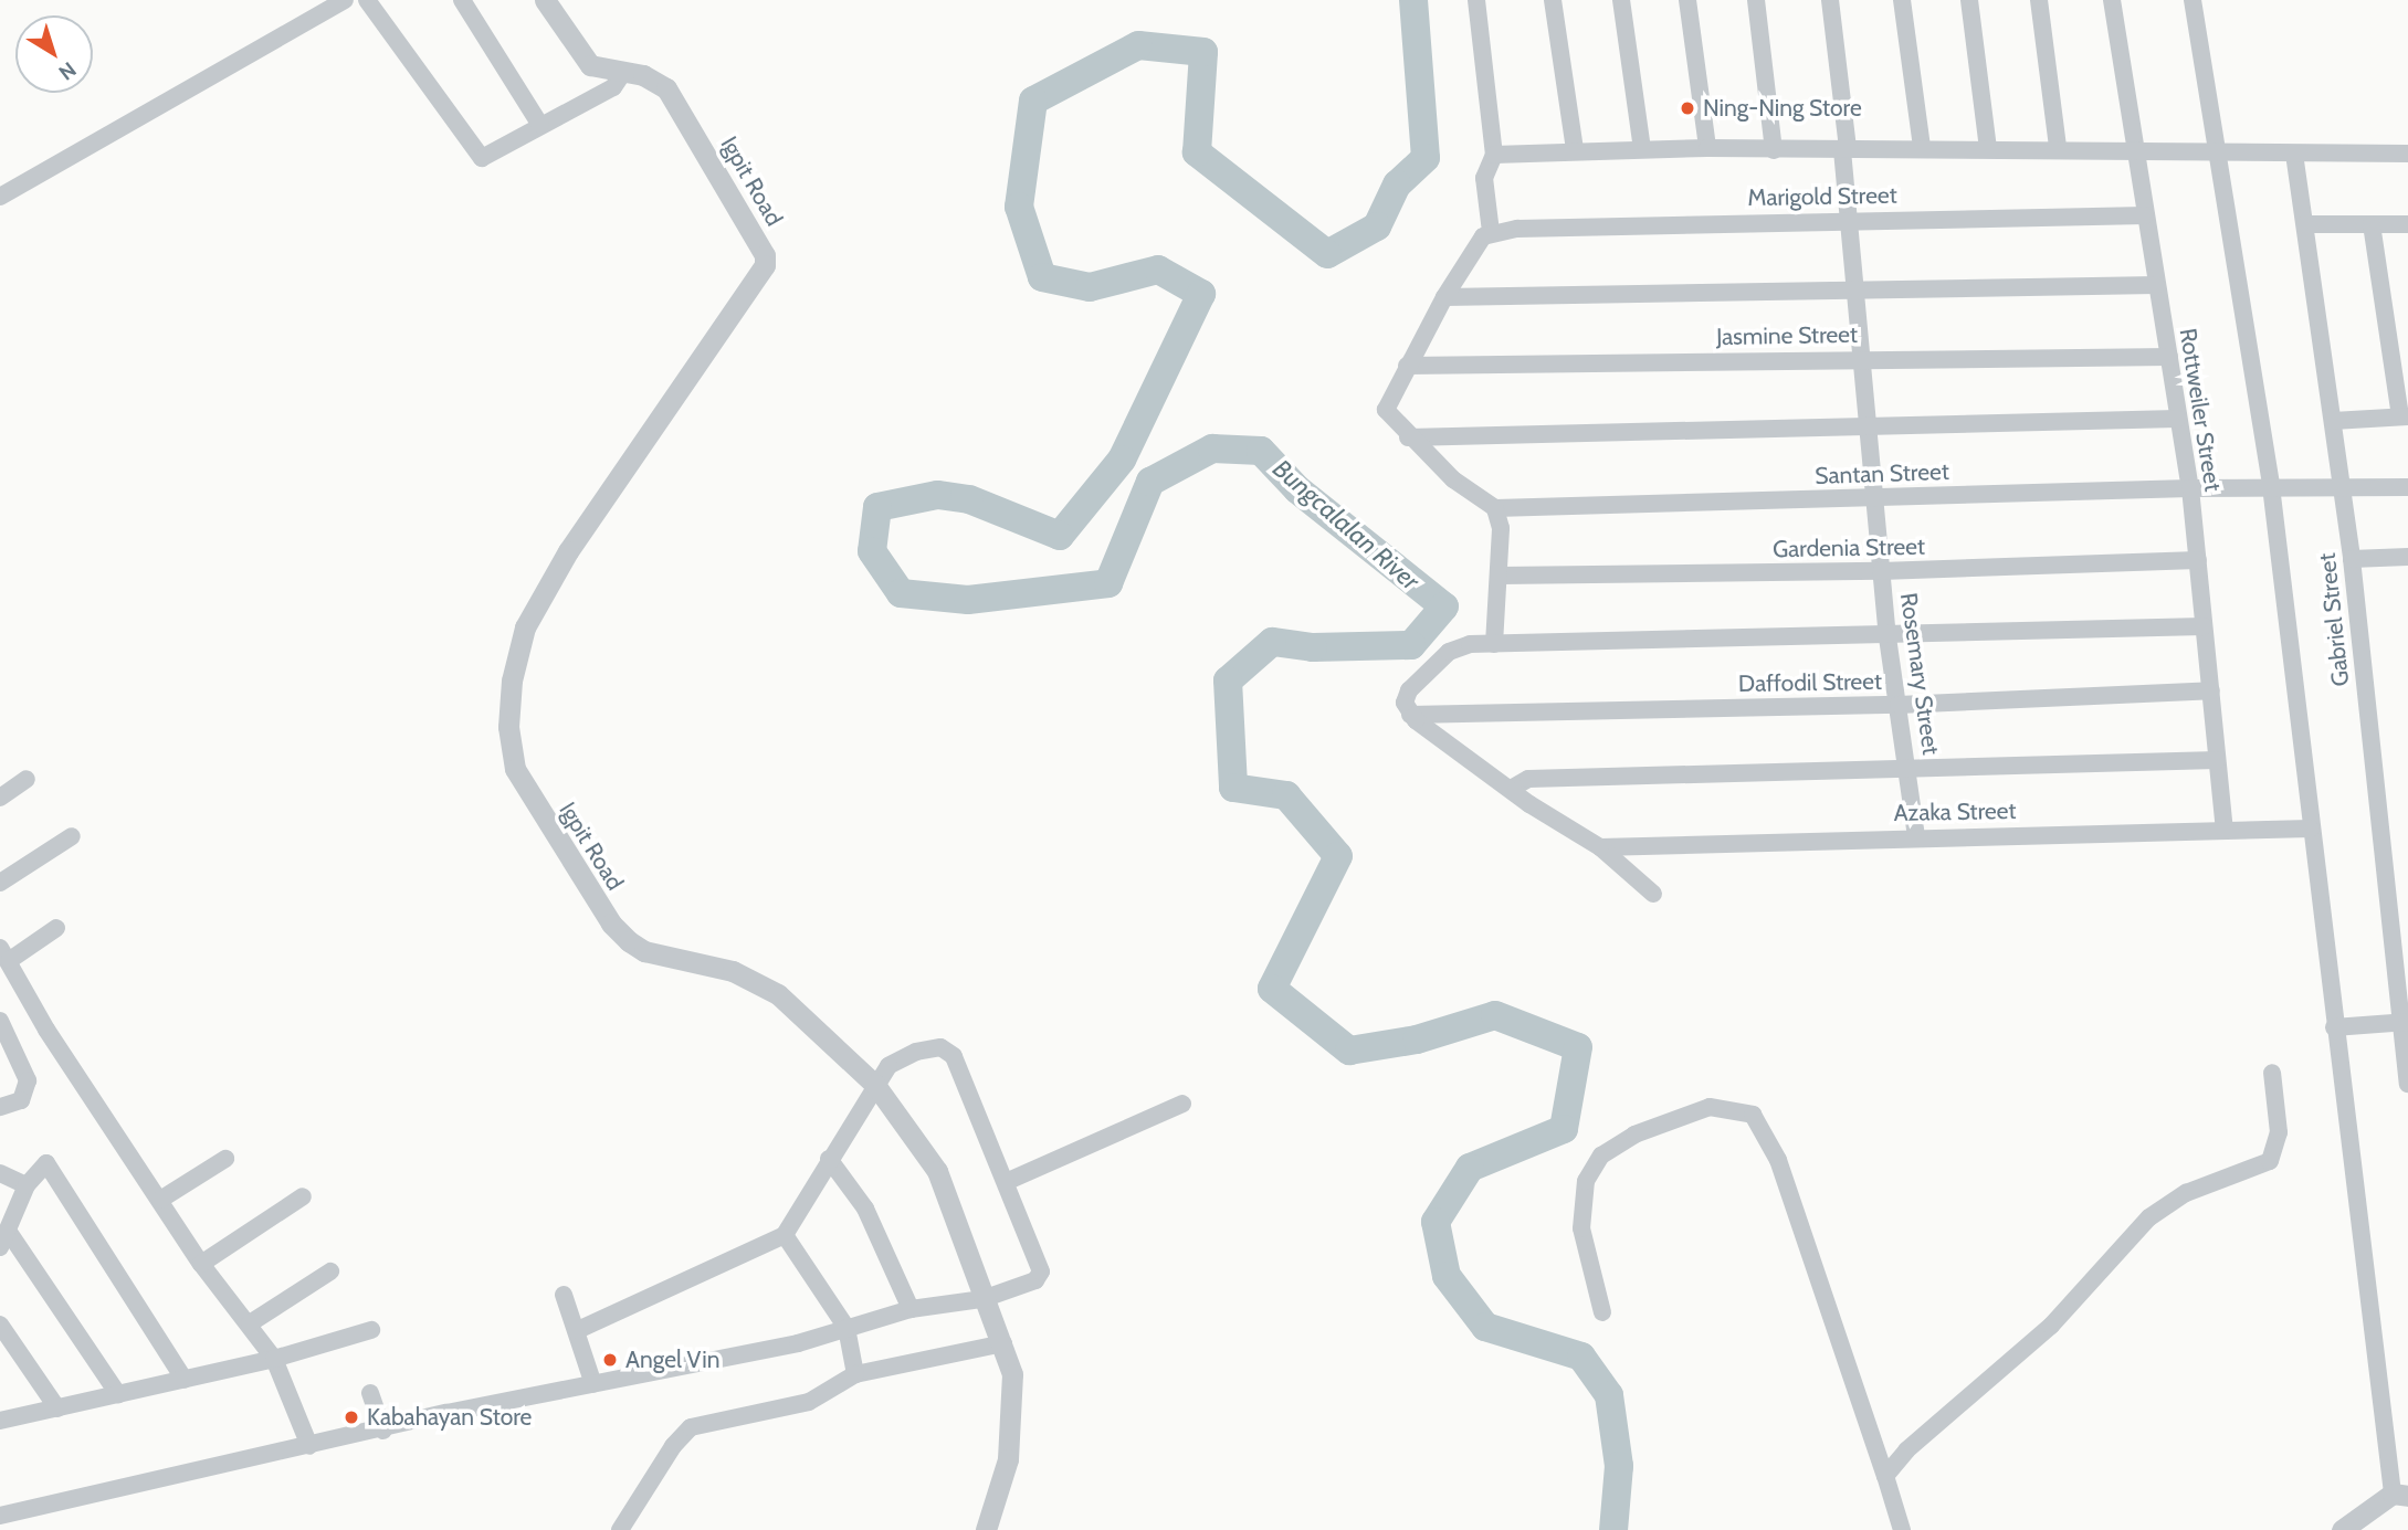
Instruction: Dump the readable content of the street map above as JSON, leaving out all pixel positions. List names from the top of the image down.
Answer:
{
  "streets": {
    "street": [
      "Igpit Road",
      "Marigold Street",
      "Jasmine Street",
      "Rottweiler Street",
      "Santan Street",
      "Gardenia Street",
      "Gabriel Street",
      "Rosemary Street",
      "Daffodil Street",
      "Azaka Street"
    ]
  },
  "crossings": [
    ["Marigold Street", "Rottweiler Street"],
    ["Marigold Street", "Rosemary Street"],
    ["Jasmine Street", "Rottweiler Street"],
    ["Jasmine Street", "Rosemary Street"],
    ["Rottweiler Street", "Santan Street"],
    ["Rottweiler Street", "Gardenia Street"],
    ["Rottweiler Street", "Daffodil Street"],
    ["Rottweiler Street", "Azaka Street"],
    ["Santan Street", "Gabriel Street"],
    ["Santan Street", "Rosemary Street"],
    ["Gardenia Street", "Rosemary Street"],
    ["Rosemary Street", "Daffodil Street"],
    ["Rosemary Street", "Azaka Street"]
  ],
  "water": ["Bungcalalan River"],
  "places": ["Ning-Ning Store", "Angel Vin", "Kabahayan Store"],
  "north": "bottom right"
}
